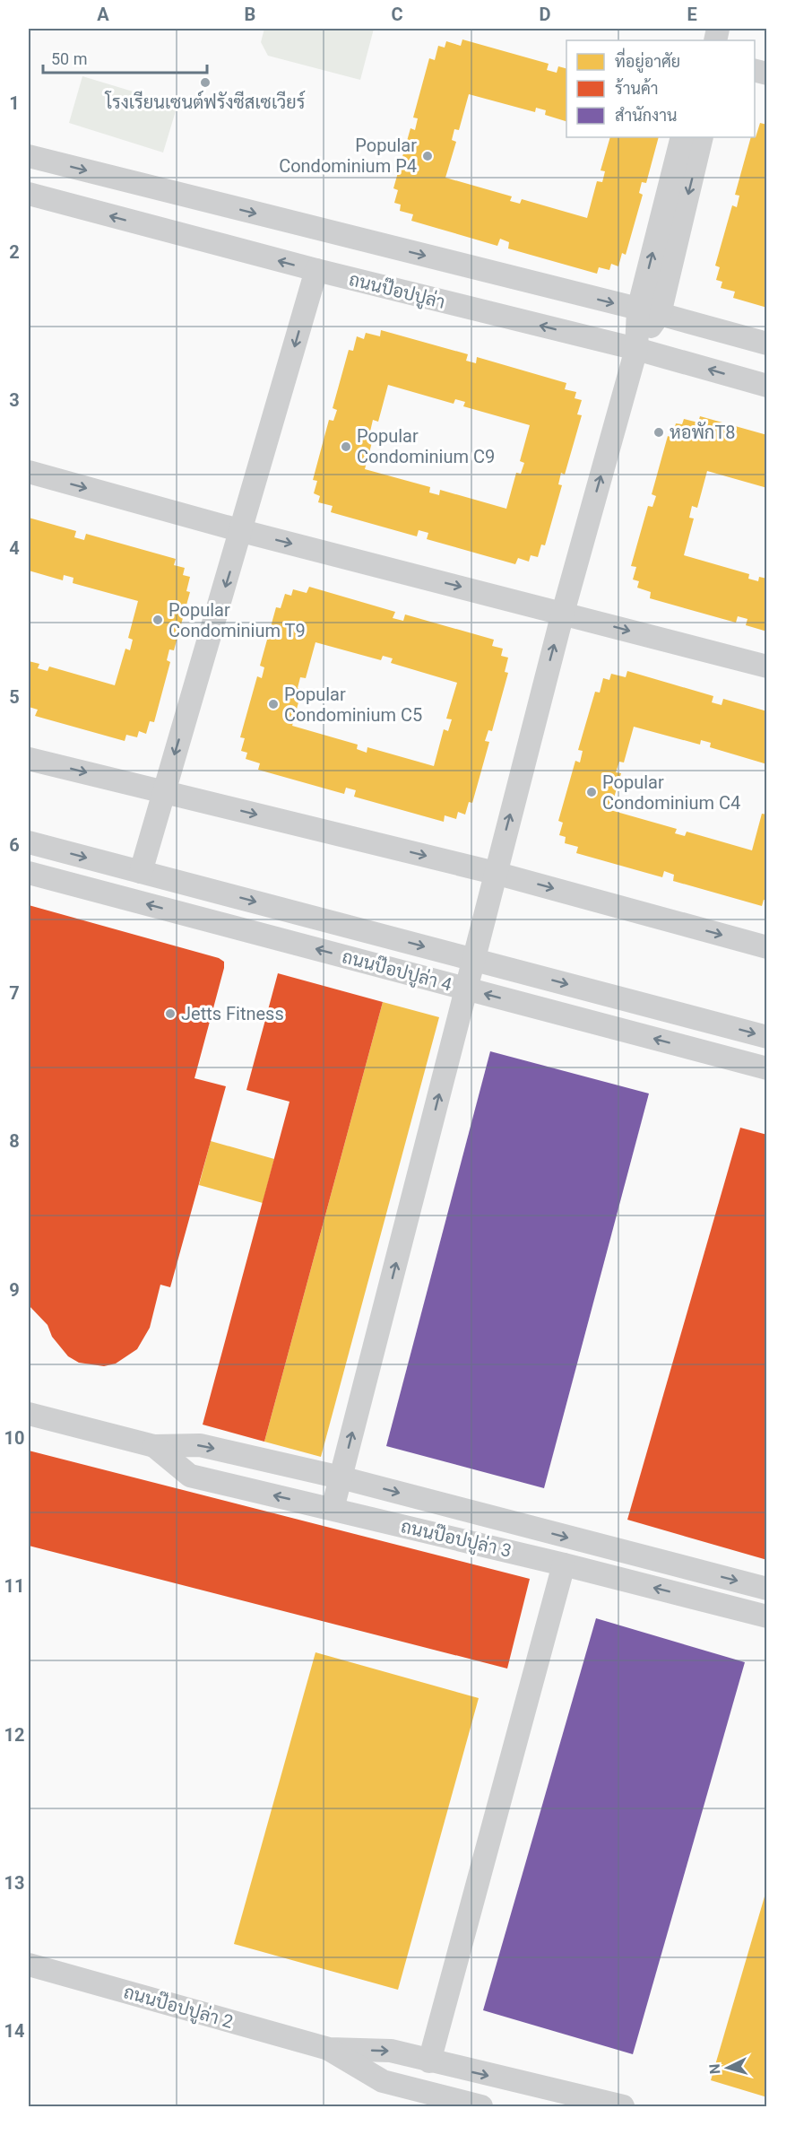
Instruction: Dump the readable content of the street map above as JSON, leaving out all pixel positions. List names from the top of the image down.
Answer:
{
  "streets": {
    "street": [
      "ถนนป๊อปปูล่า",
      "ถนนป๊อปปูล่า 4",
      "ถนนป๊อปปูล่า 3",
      "ถนนป๊อปปูล่า 2"
    ]
  },
  "places": [
    "โรงเรียนเซนต์ฟรังซีสเซเวียร์",
    "Popular Condominium P4",
    "หอพักT8",
    "Popular Condominium C9",
    "Popular Condominium T9",
    "Popular Condominium C5",
    "Popular Condominium C4",
    "Jetts Fitness"
  ],
  "legend": ["ที่อยู่อาศัย", "ร้านค้า", "สำนักงาน"],
  "scale_bar": "50 m",
  "north": "left",
  "grid": {
    "columns": [
      "A",
      "B",
      "C",
      "D",
      "E"
    ],
    "rows": [
      "1",
      "2",
      "3",
      "4",
      "5",
      "6",
      "7",
      "8",
      "9",
      "10",
      "11",
      "12",
      "13",
      "14"
    ]
  }
}
